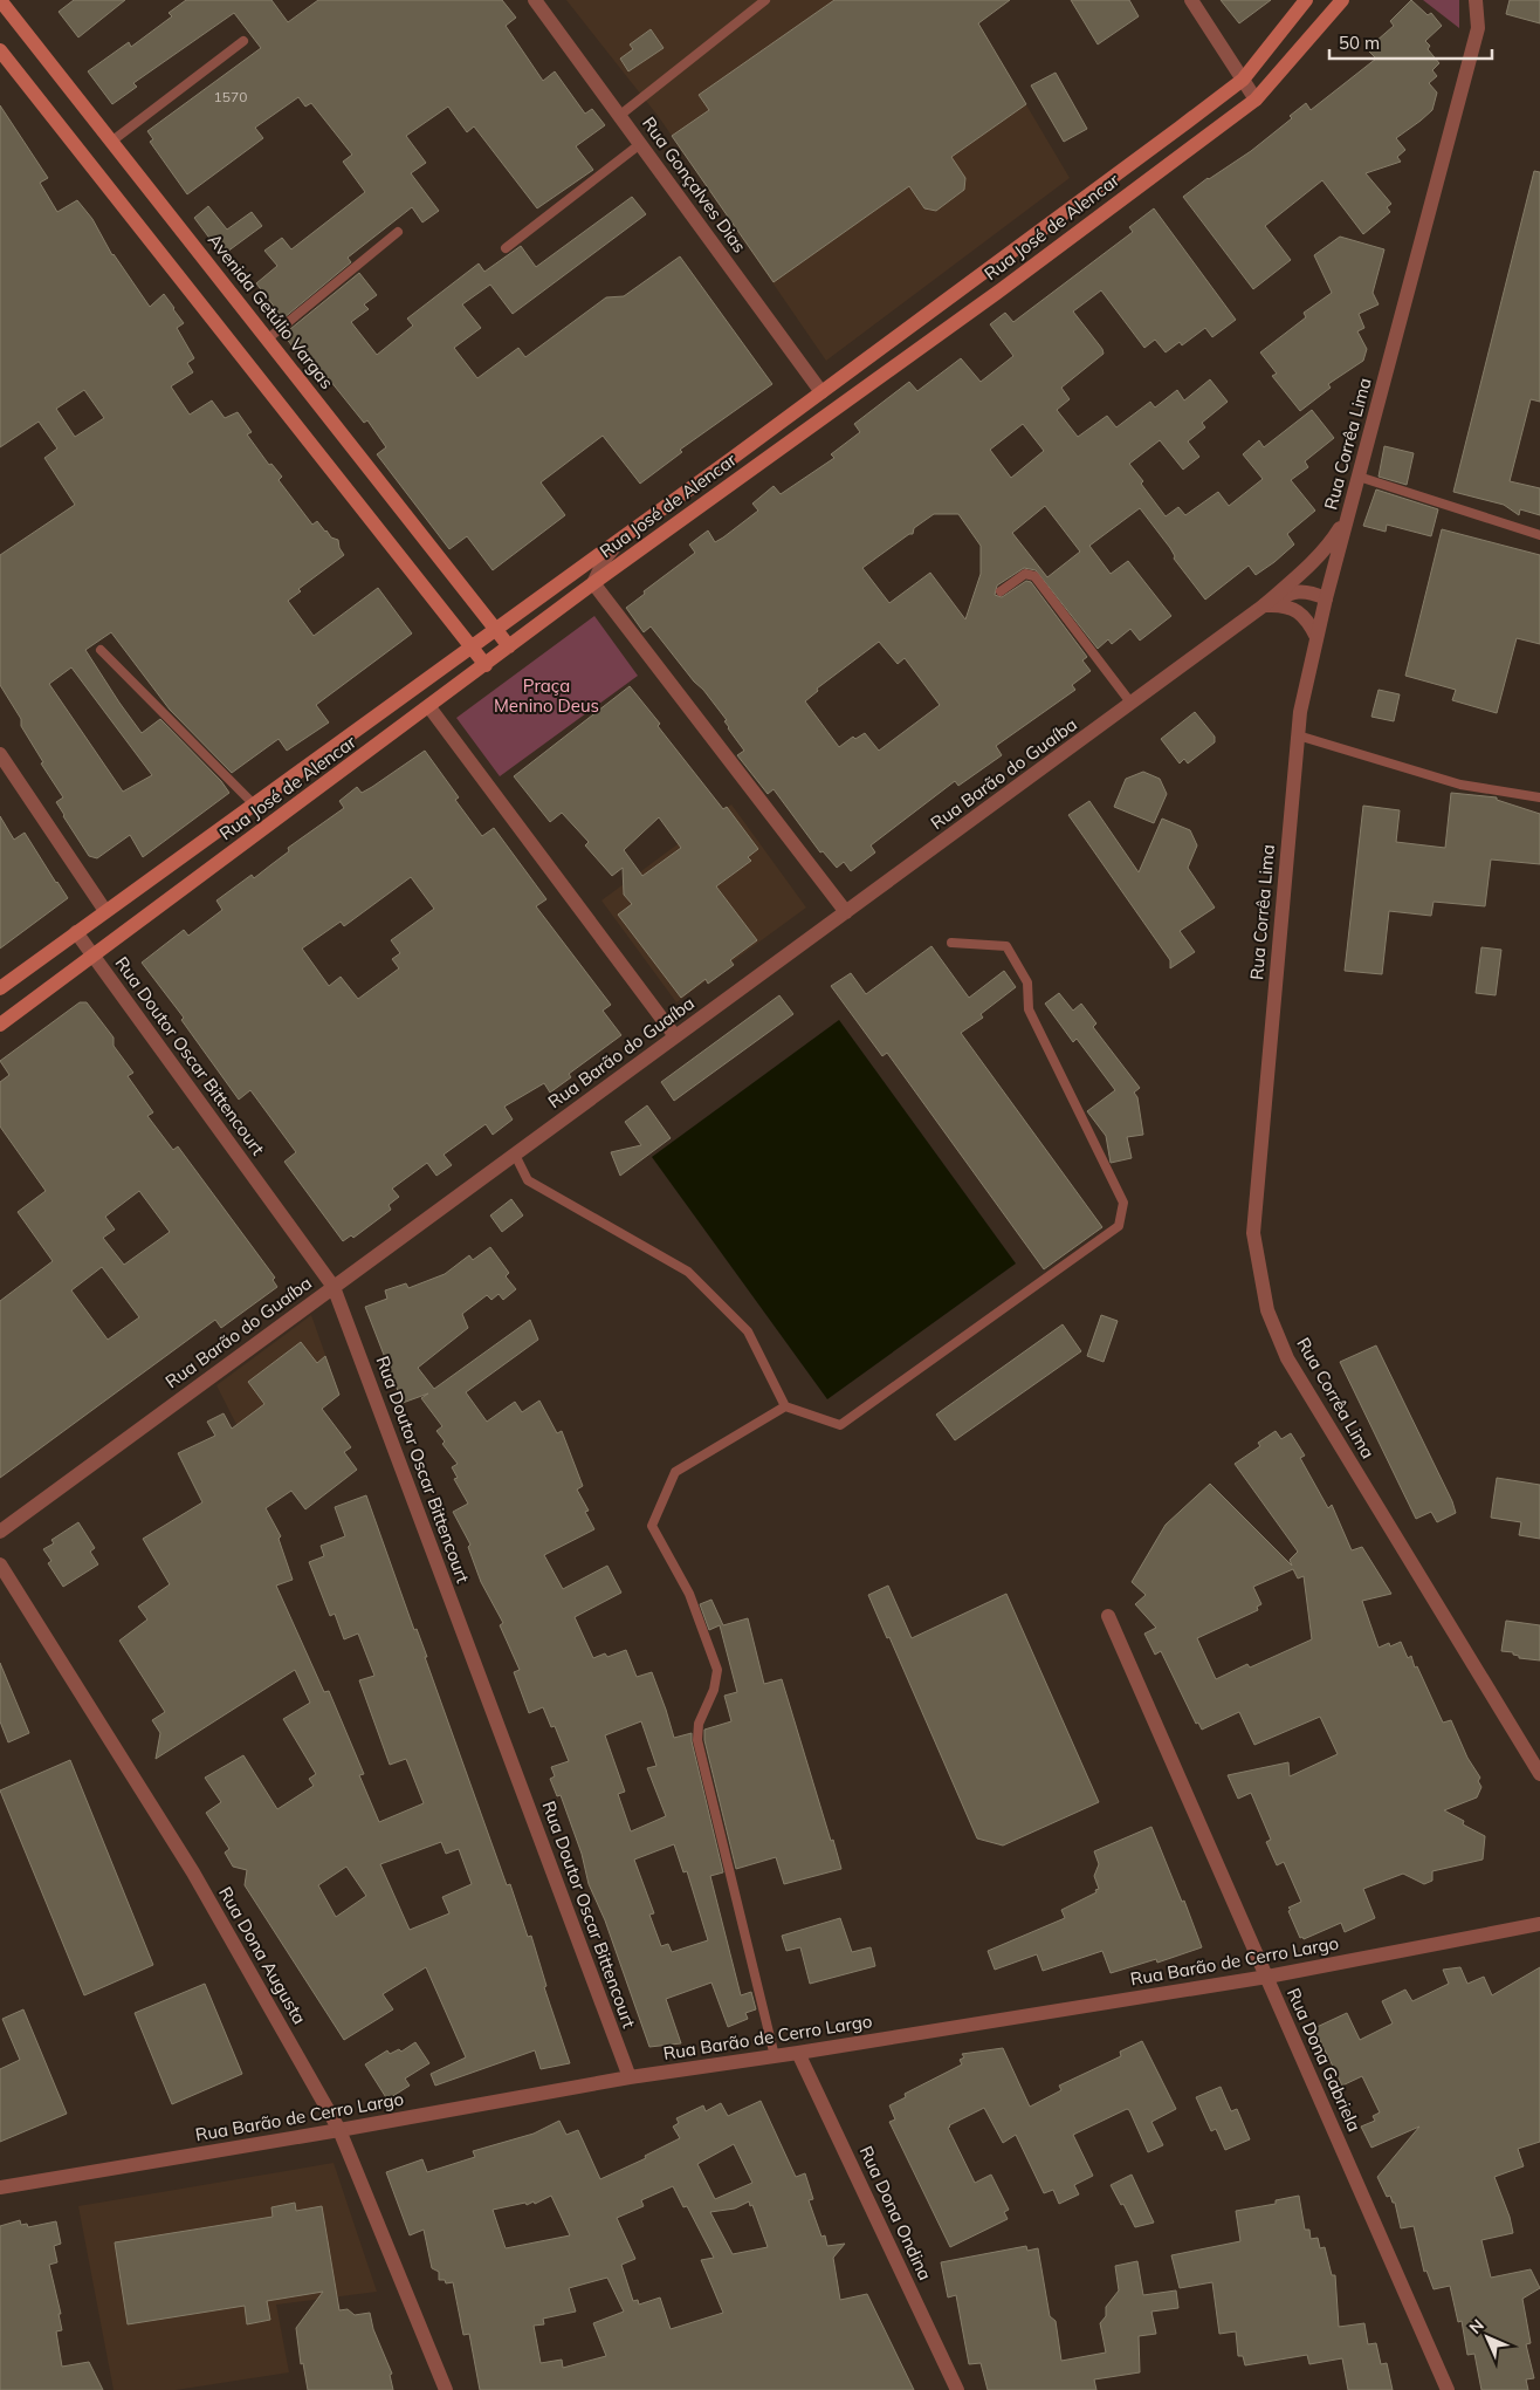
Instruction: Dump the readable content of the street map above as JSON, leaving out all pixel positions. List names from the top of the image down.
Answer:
{
  "streets": {
    "main road": ["Rua José de Alencar", "Avenida Getúlio Vargas"],
    "street": [
      "Rua Gonçalves Dias",
      "Rua Corrêa Lima",
      "Rua Barão do Guaíba",
      "Rua Doutor Oscar Bittencourt",
      "Rua Dona Augusta",
      "Rua Barão de Cerro Largo",
      "Rua Dona Gabriela",
      "Rua Dona Ondina"
    ]
  },
  "crossings": [
    ["Rua Gonçalves Dias", "Rua José de Alencar"],
    ["Rua José de Alencar", "Avenida Getúlio Vargas"],
    ["Rua José de Alencar", "Rua Doutor Oscar Bittencourt"],
    ["Rua Corrêa Lima", "Rua Barão do Guaíba"],
    ["Rua Barão do Guaíba", "Rua Doutor Oscar Bittencourt"],
    ["Rua Doutor Oscar Bittencourt", "Rua Barão de Cerro Largo"],
    ["Rua Dona Augusta", "Rua Barão de Cerro Largo"],
    ["Rua Barão de Cerro Largo", "Rua Dona Gabriela"],
    ["Rua Barão de Cerro Largo", "Rua Dona Ondina"]
  ],
  "parks": ["Praça Menino Deus"],
  "house_numbers": ["1570"],
  "scale_bar": "50 m",
  "north": "top left"
}
